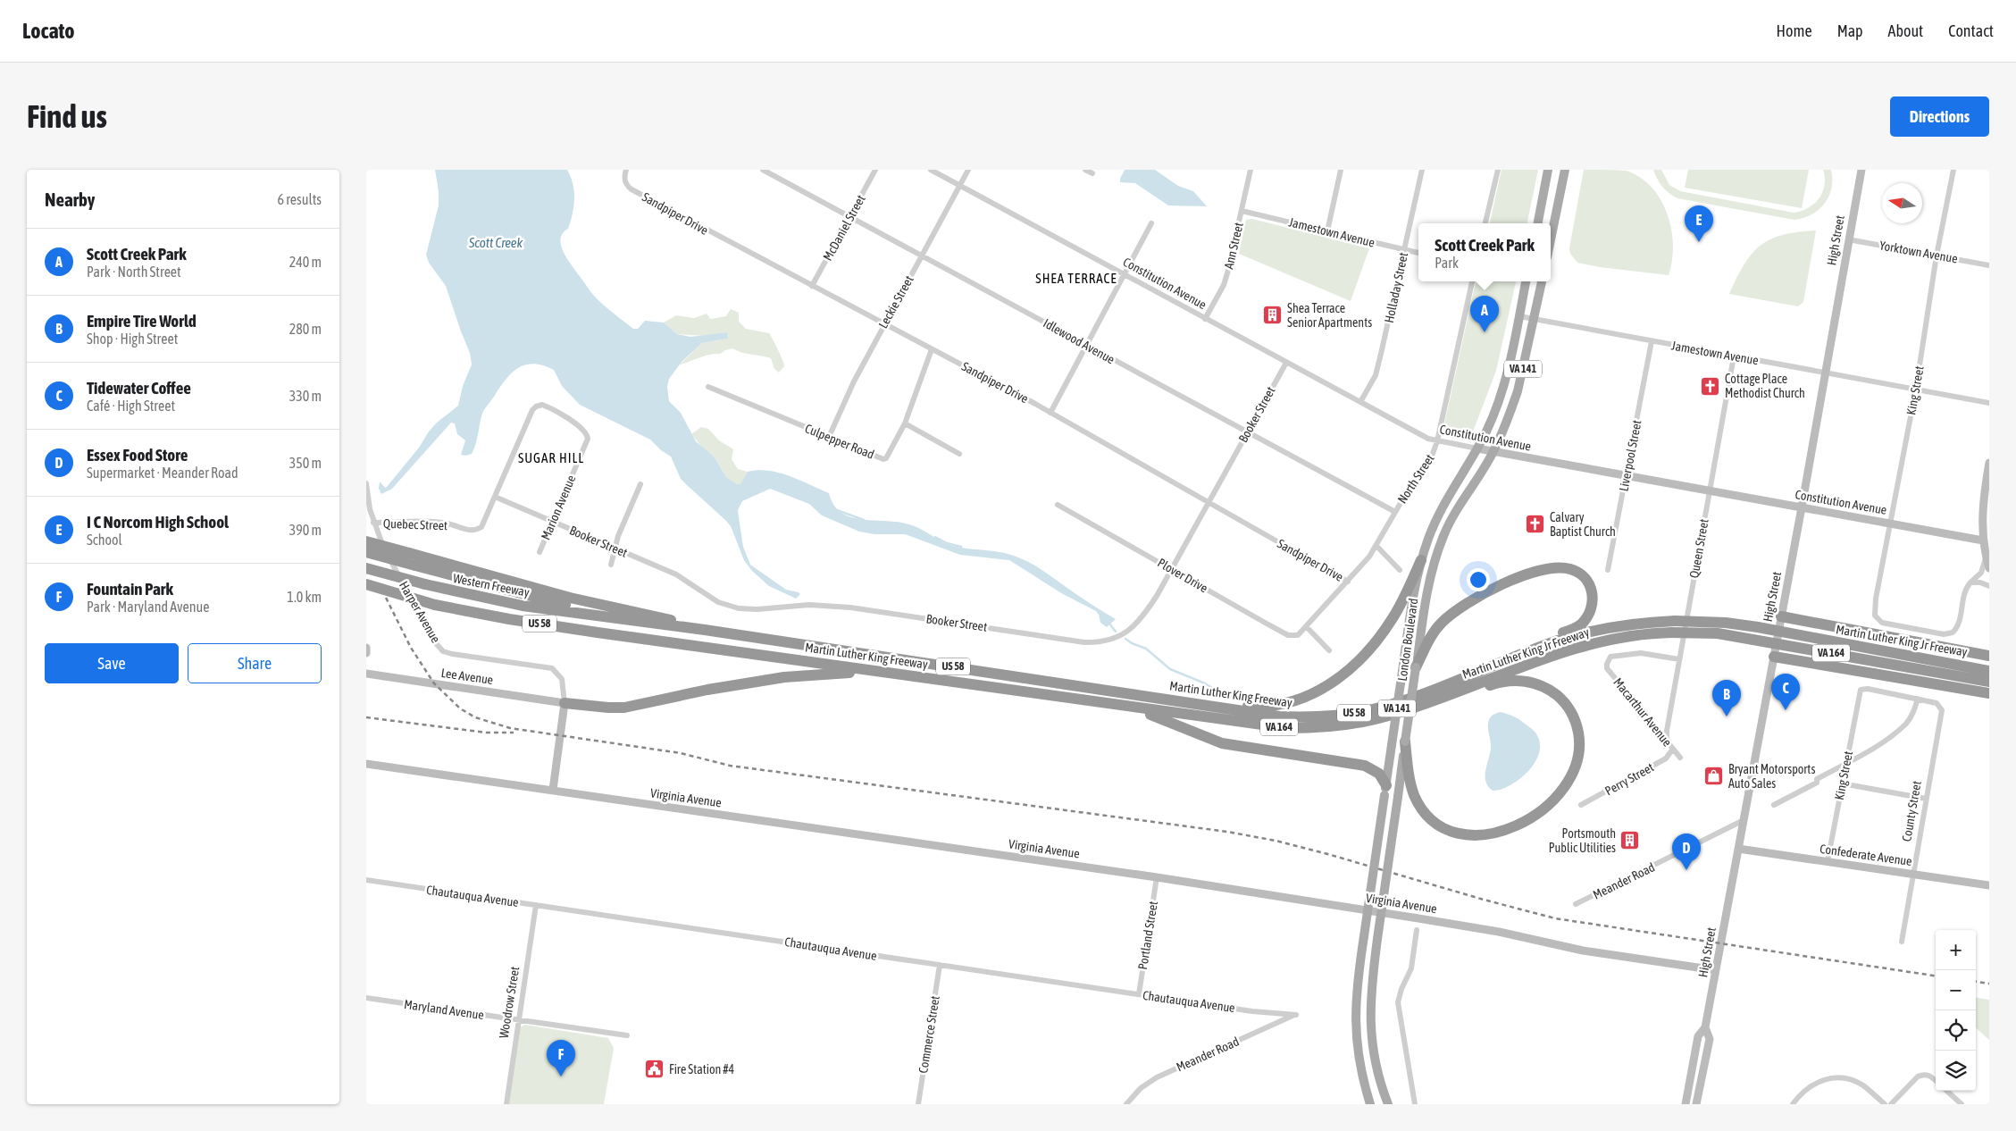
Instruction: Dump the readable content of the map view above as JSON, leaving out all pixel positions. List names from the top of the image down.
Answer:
{
  "streets": {
    "highway": [
      "Western Freeway",
      "US 58",
      "Martin Luther King Jr Freeway",
      "VA 164",
      "Martin Luther King Freeway"
    ],
    "main road": ["VA 141", "London Boulevard"],
    "street": [
      "Sandpiper Drive",
      "McDaniel Street",
      "Jamestown Avenue",
      "High Street",
      "Ann Street",
      "Yorktown Avenue",
      "Constitution Avenue",
      "Holladay Street",
      "Leckie Street",
      "Idlewood Avenue",
      "King Street",
      "Booker Street",
      "Culpepper Road",
      "Liverpool Street",
      "North Street",
      "Marion Avenue",
      "Quebec Street",
      "Queen Street",
      "Plover Drive",
      "Harper Avenue",
      "Lee Avenue",
      "Macarthur Avenue",
      "Perry Street",
      "Virginia Avenue",
      "County Street",
      "Confederate Avenue",
      "Meander Road",
      "Chautauqua Avenue",
      "Portland Street",
      "Woodrow Street",
      "Maryland Avenue",
      "Commerce Street"
    ]
  },
  "crossings": [
    ["Sandpiper Drive", "McDaniel Street"],
    ["Sandpiper Drive", "Leckie Street"],
    ["Sandpiper Drive", "Booker Street"],
    ["Sandpiper Drive", "Culpepper Road"],
    ["Sandpiper Drive", "North Street"],
    ["McDaniel Street", "Idlewood Avenue"],
    ["Jamestown Avenue", "High Street"],
    ["Jamestown Avenue", "Ann Street"],
    ["Jamestown Avenue", "Holladay Street"],
    ["Jamestown Avenue", "King Street"],
    ["Jamestown Avenue", "Liverpool Street"],
    ["Jamestown Avenue", "Queen Street"],
    ["Jamestown Avenue", "London Boulevard"],
    ["High Street", "Yorktown Avenue"],
    ["High Street", "Constitution Avenue"],
    ["High Street", "Virginia Avenue"],
    ["High Street", "Confederate Avenue"],
    ["High Street", "Meander Road"],
    ["Ann Street", "Constitution Avenue"],
    ["Yorktown Avenue", "King Street"],
    ["Constitution Avenue", "Holladay Street"],
    ["Constitution Avenue", "Leckie Street"],
    ["Constitution Avenue", "King Street"],
    ["Constitution Avenue", "Booker Street"],
    ["Constitution Avenue", "Liverpool Street"],
    ["Constitution Avenue", "North Street"],
    ["Constitution Avenue", "Queen Street"],
    ["Constitution Avenue", "London Boulevard"],
    ["Leckie Street", "Idlewood Avenue"],
    ["Leckie Street", "Culpepper Road"],
    ["Idlewood Avenue", "Booker Street"],
    ["Idlewood Avenue", "North Street"],
    ["King Street", "County Street"],
    ["King Street", "Confederate Avenue"],
    ["Booker Street", "Marion Avenue"],
    ["Booker Street", "Quebec Street"],
    ["Booker Street", "Plover Drive"],
    ["North Street", "Plover Drive"],
    ["Marion Avenue", "Quebec Street"],
    ["Quebec Street", "Harper Avenue"],
    ["Queen Street", "Macarthur Avenue"],
    ["Western Freeway", "US 58"],
    ["Western Freeway", "Martin Luther King Freeway"],
    ["Harper Avenue", "Lee Avenue"],
    ["US 58", "London Boulevard"],
    ["US 58", "Martin Luther King Jr Freeway"],
    ["US 58", "Martin Luther King Freeway"],
    ["Martin Luther King Jr Freeway", "Martin Luther King Freeway"],
    ["Macarthur Avenue", "Perry Street"],
    ["Virginia Avenue", "Portland Street"],
    ["County Street", "Confederate Avenue"],
    ["Meander Road", "Chautauqua Avenue"],
    ["Chautauqua Avenue", "Portland Street"],
    ["Chautauqua Avenue", "Woodrow Street"],
    ["Chautauqua Avenue", "Commerce Street"],
    ["Woodrow Street", "Maryland Avenue"]
  ],
  "districts": ["SHEA TERRACE", "SUGAR HILL"],
  "water": ["Scott Creek"],
  "places": {
    "building": ["Shea Terrace Senior Apartments", "Portsmouth Public Utilities"],
    "church": ["Cottage Place Methodist Church", "Calvary Baptist Church"],
    "shop": ["Bryant Motorsports Auto Sales"],
    "public building": ["Fire Station #4"]
  },
  "north": "left",
  "page": {
    "header": "Locato",
    "nav": [
      "Home",
      "Map",
      "About",
      "Contact"
    ],
    "buttons": [
      "Directions",
      ["Save", "Share"]
    ],
    "title": "Find us",
    "heading": ["Nearby", "6 results"],
    "pins": [
      "E",
      "A",
      "C",
      "B",
      "D",
      "F"
    ],
    "popup": ["Scott Creek Park", "Park"],
    "list": [
      {
        "mark": "A",
        "name": "Scott Creek Park",
        "note": "Park · North Street",
        "value": "240 m"
      },
      {
        "mark": "B",
        "name": "Empire Tire World",
        "note": "Shop · High Street",
        "value": "280 m"
      },
      {
        "mark": "C",
        "name": "Tidewater Coffee",
        "note": "Café · High Street",
        "value": "330 m"
      },
      {
        "mark": "D",
        "name": "Essex Food Store",
        "note": "Supermarket · Meander Road",
        "value": "350 m"
      },
      {
        "mark": "E",
        "name": "I C Norcom High School",
        "note": "School",
        "value": "390 m"
      },
      {
        "mark": "F",
        "name": "Fountain Park",
        "note": "Park · Maryland Avenue",
        "value": "1.0 km"
      }
    ],
    "map_buttons": ["+", "−"]
  }
}
